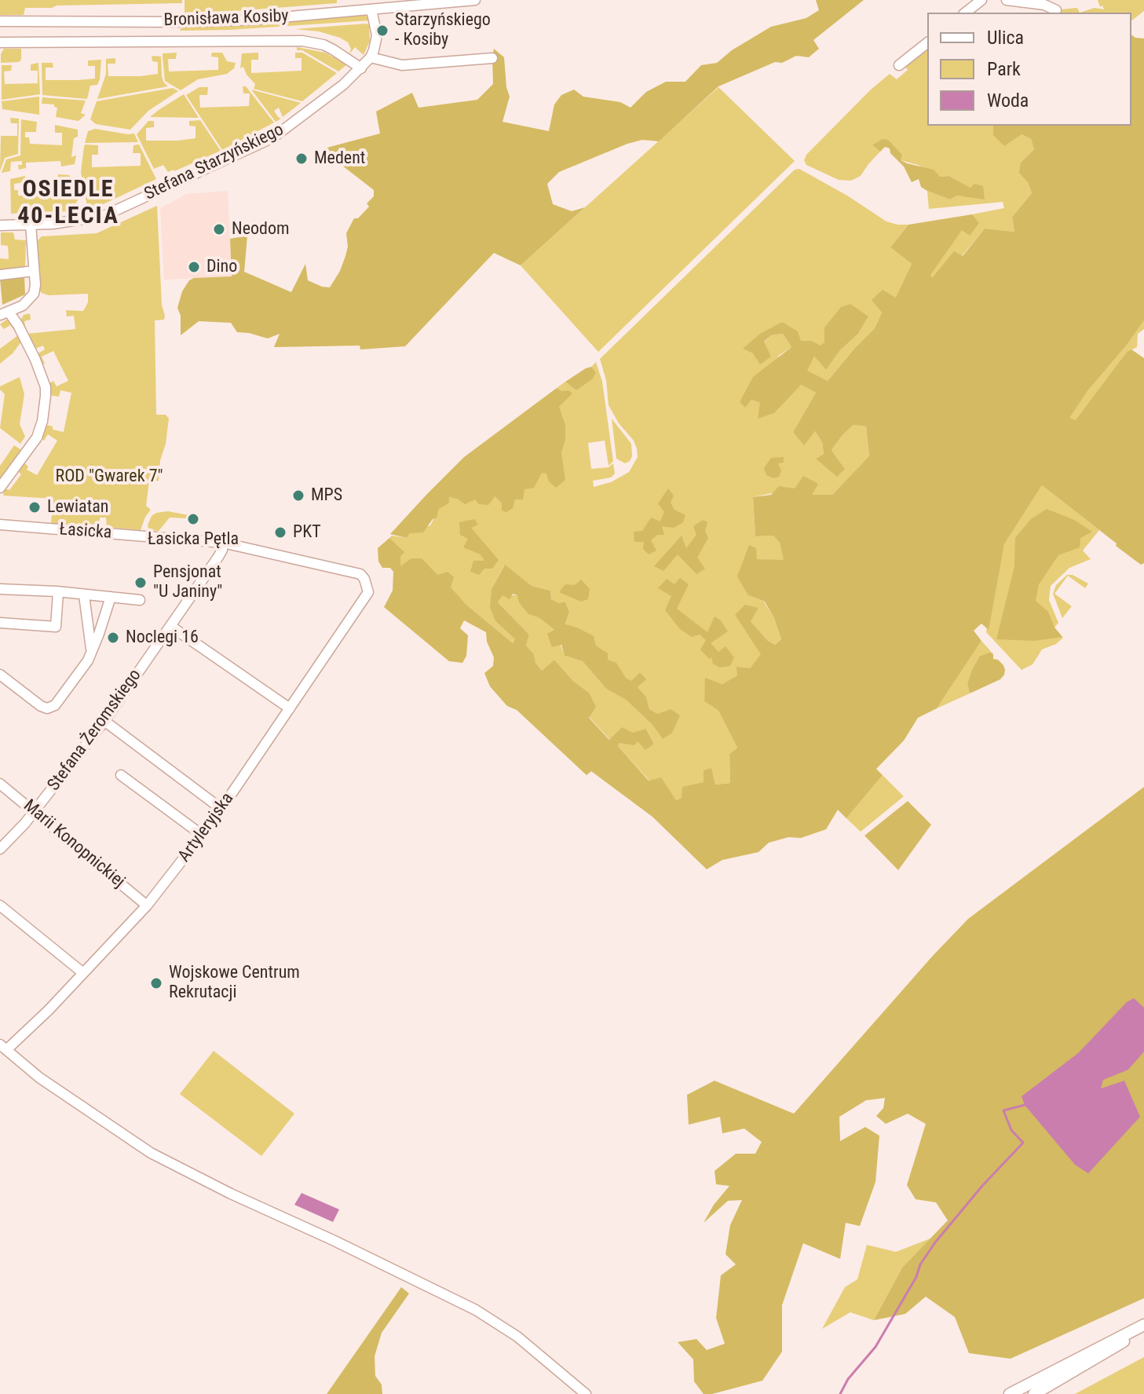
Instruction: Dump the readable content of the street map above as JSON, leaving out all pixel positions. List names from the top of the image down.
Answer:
{
  "streets": {
    "street": [
      "Bronisława Kosiby",
      "Stefana Starzyńskiego",
      "Łasicka",
      "Stefana Żeromskiego",
      "Artyleryjska",
      "Marii Konopnickiej"
    ]
  },
  "crossings": [
    ["Bronisława Kosiby", "Stefana Starzyńskiego"],
    ["Łasicka", "Stefana Żeromskiego"],
    ["Łasicka", "Artyleryjska"],
    ["Stefana Żeromskiego", "Artyleryjska"],
    ["Stefana Żeromskiego", "Marii Konopnickiej"],
    ["Artyleryjska", "Marii Konopnickiej"]
  ],
  "districts": ["OSIEDLE 40-LECIA"],
  "parks": ["ROD \"Gwarek 7\""],
  "places": [
    "Starzyńskiego - Kosiby",
    "Medent",
    "Neodom",
    "Dino",
    "MPS",
    "Lewiatan",
    "Łasicka Pętla",
    "PKT",
    "Pensjonat \"U Janiny\"",
    "Noclegi 16",
    "Wojskowe Centrum Rekrutacji"
  ],
  "legend": ["Ulica", "Park", "Woda"]
}
